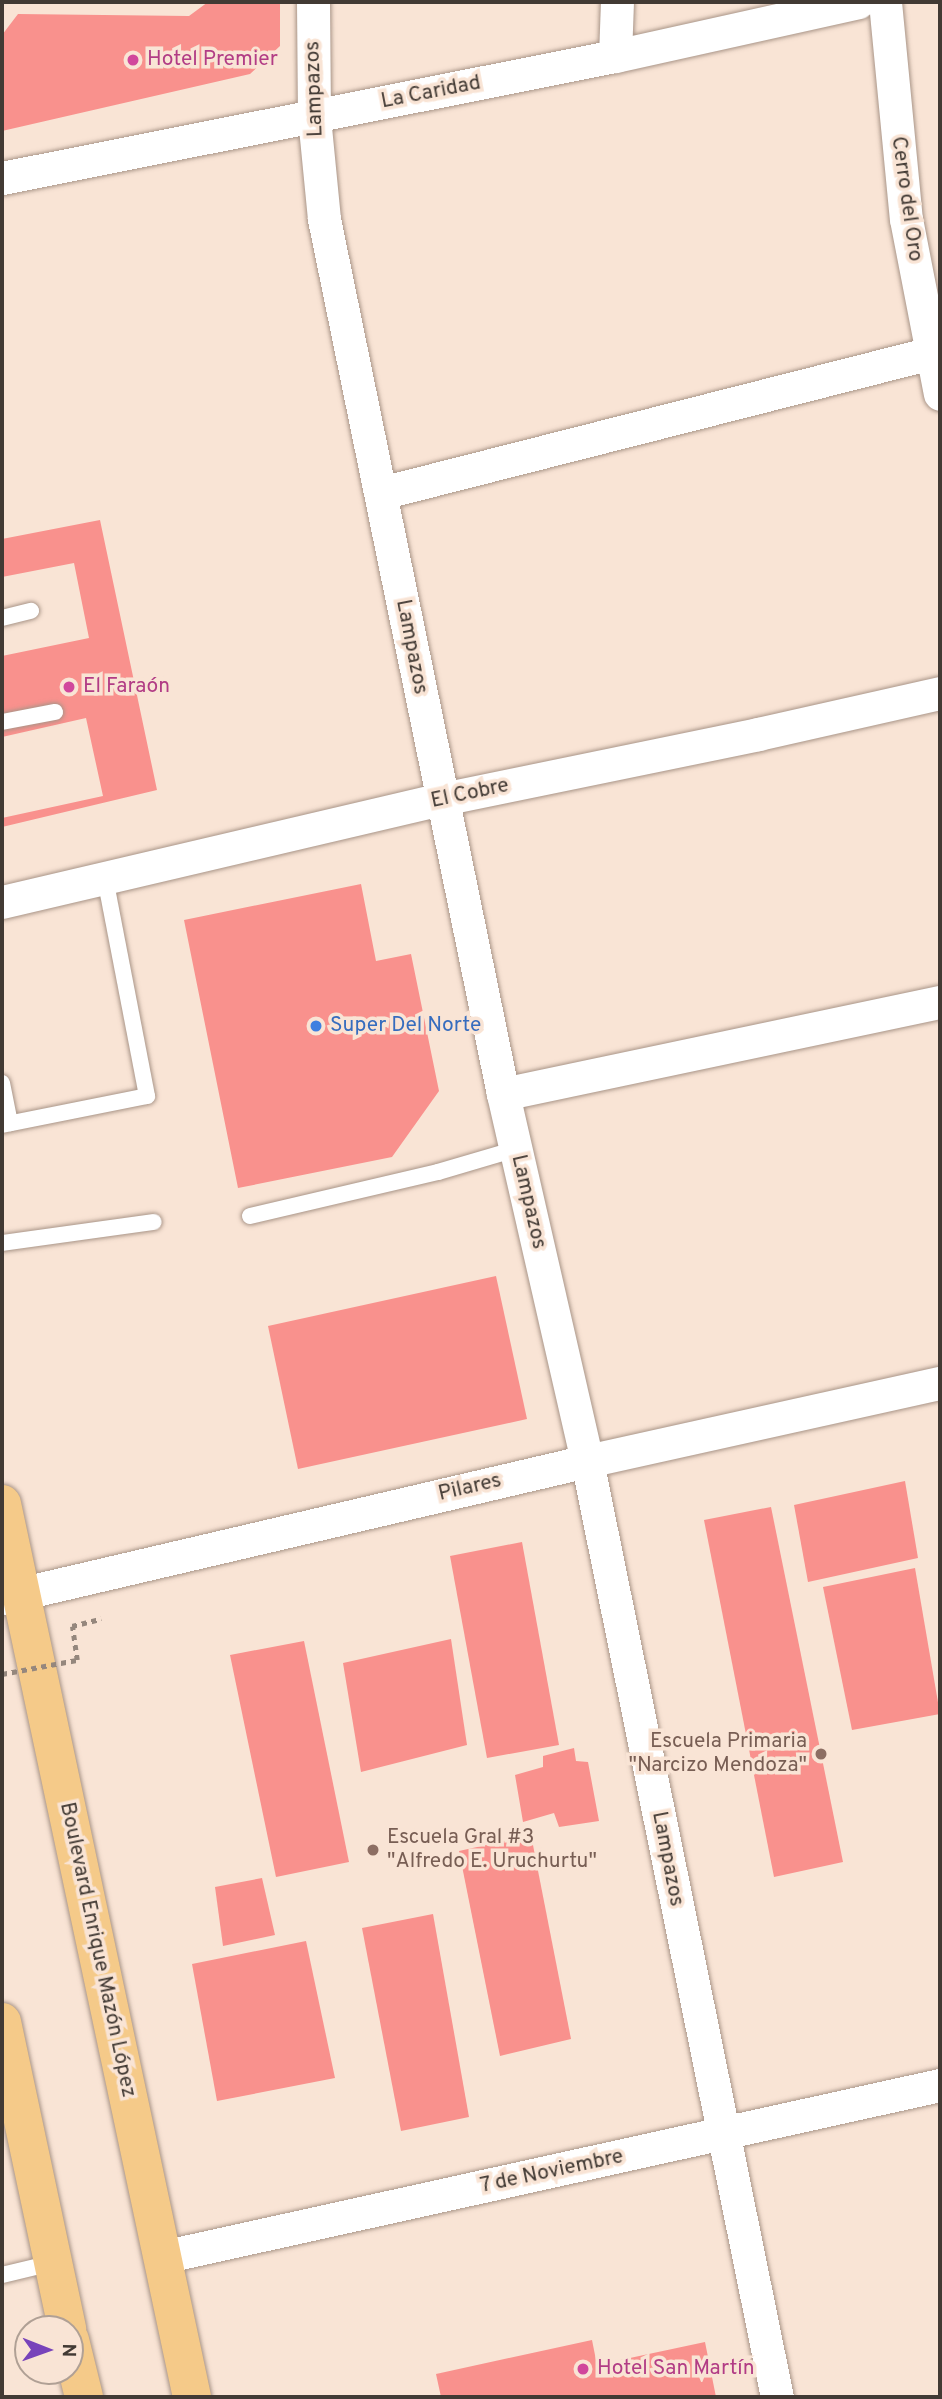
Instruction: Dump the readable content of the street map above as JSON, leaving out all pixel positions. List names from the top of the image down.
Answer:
{
  "streets": {
    "main road": ["Boulevard Enrique Mazón López"],
    "street": [
      "Lampazos",
      "La Caridad",
      "Cerro del Oro",
      "El Cobre",
      "Pilares",
      "7 de Noviembre"
    ]
  },
  "crossings": [
    ["Lampazos", "La Caridad"],
    ["Lampazos", "El Cobre"],
    ["Lampazos", "Pilares"],
    ["Lampazos", "7 de Noviembre"],
    ["Pilares", "Boulevard Enrique Mazón López"],
    ["Boulevard Enrique Mazón López", "7 de Noviembre"]
  ],
  "places": [
    "Hotel Premier",
    "El Faraón",
    "Super Del Norte",
    "Escuela Primaria \"Narcizo Mendoza\"",
    "Escuela Gral #3 \"Alfredo E. Uruchurtu\"",
    "Hotel San Martín"
  ],
  "north": "right"
}
